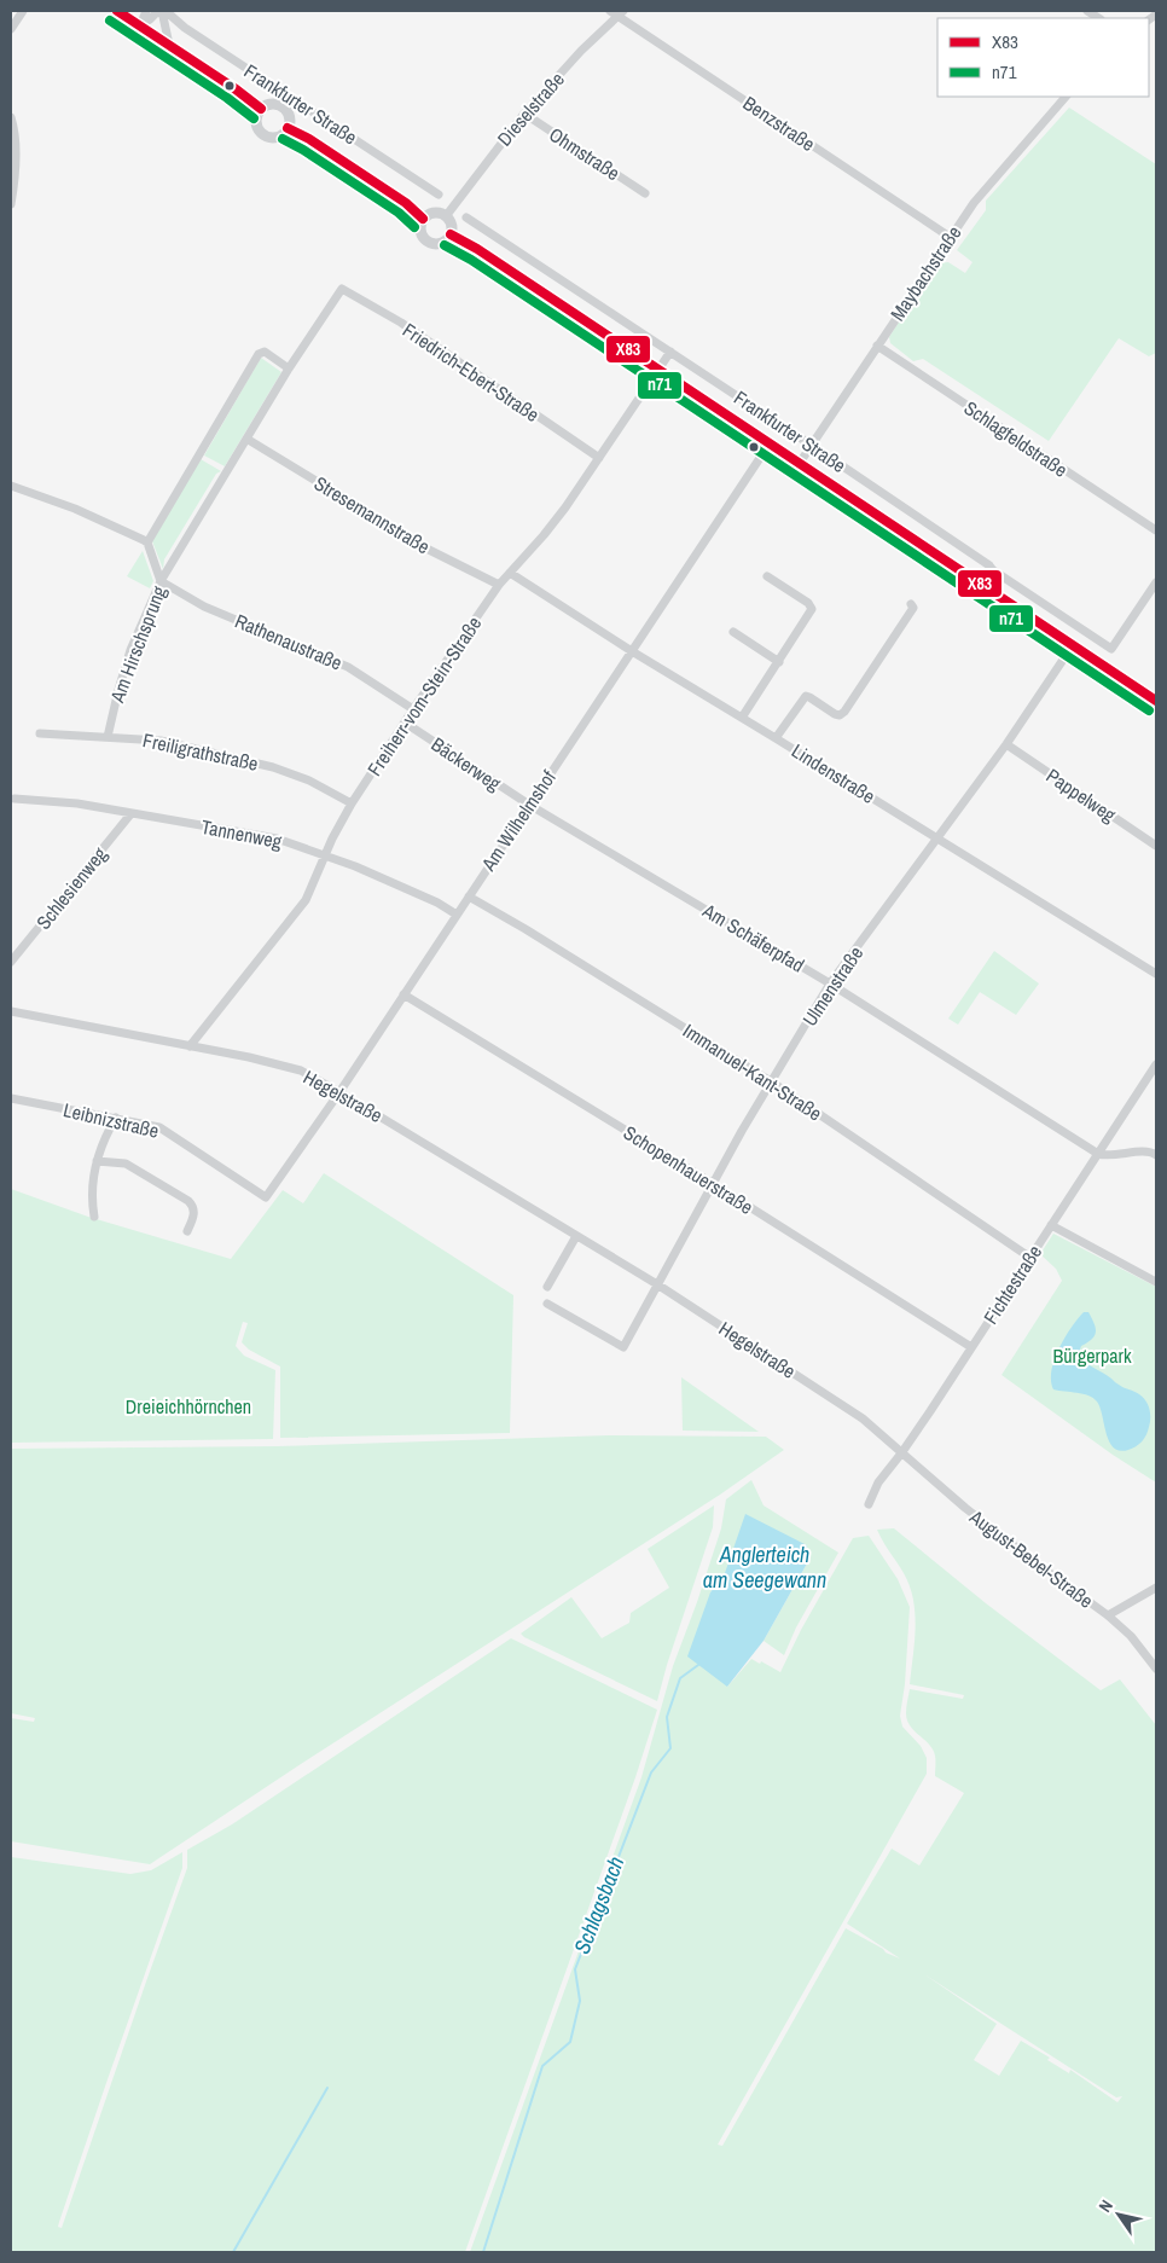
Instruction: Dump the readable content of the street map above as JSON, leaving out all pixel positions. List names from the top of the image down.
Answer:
{
  "streets": {
    "street": [
      "Frankfurter Straße",
      "Dieselstraße",
      "Benzstraße",
      "Ohmstraße",
      "Maybachstraße",
      "Friedrich-Ebert-Straße",
      "Schlagfeldstraße",
      "Stresemannstraße",
      "Rathenaustraße",
      "Am Hirschsprung",
      "Freiherr-vom-Stein-Straße",
      "Freiligrathstraße",
      "Bäckerweg",
      "Lindenstraße",
      "Pappelweg",
      "Am Wilhelmshof",
      "Tannenweg",
      "Schlesienweg",
      "Am Schäferpfad",
      "Ulmenstraße",
      "Immanuel-Kant-Straße",
      "Hegelstraße",
      "Leibnizstraße",
      "Schopenhauerstraße",
      "Fichtestraße",
      "August-Bebel-Straße"
    ]
  },
  "crossings": [
    ["Frankfurter Straße", "Dieselstraße"],
    ["Frankfurter Straße", "Maybachstraße"],
    ["Frankfurter Straße", "Freiherr-vom-Stein-Straße"],
    ["Frankfurter Straße", "Am Wilhelmshof"],
    ["Frankfurter Straße", "Ulmenstraße"],
    ["Dieselstraße", "Benzstraße"],
    ["Dieselstraße", "Ohmstraße"],
    ["Benzstraße", "Maybachstraße"],
    ["Maybachstraße", "Schlagfeldstraße"],
    ["Friedrich-Ebert-Straße", "Am Hirschsprung"],
    ["Friedrich-Ebert-Straße", "Freiherr-vom-Stein-Straße"],
    ["Stresemannstraße", "Am Hirschsprung"],
    ["Stresemannstraße", "Freiherr-vom-Stein-Straße"],
    ["Rathenaustraße", "Am Hirschsprung"],
    ["Rathenaustraße", "Freiherr-vom-Stein-Straße"],
    ["Am Hirschsprung", "Freiligrathstraße"],
    ["Freiherr-vom-Stein-Straße", "Freiligrathstraße"],
    ["Freiherr-vom-Stein-Straße", "Bäckerweg"],
    ["Freiherr-vom-Stein-Straße", "Lindenstraße"],
    ["Freiherr-vom-Stein-Straße", "Tannenweg"],
    ["Freiherr-vom-Stein-Straße", "Hegelstraße"],
    ["Bäckerweg", "Am Wilhelmshof"],
    ["Bäckerweg", "Am Schäferpfad"],
    ["Lindenstraße", "Am Wilhelmshof"],
    ["Lindenstraße", "Ulmenstraße"],
    ["Pappelweg", "Ulmenstraße"],
    ["Am Wilhelmshof", "Tannenweg"],
    ["Am Wilhelmshof", "Am Schäferpfad"],
    ["Am Wilhelmshof", "Immanuel-Kant-Straße"],
    ["Am Wilhelmshof", "Hegelstraße"],
    ["Am Wilhelmshof", "Leibnizstraße"],
    ["Am Wilhelmshof", "Schopenhauerstraße"],
    ["Tannenweg", "Schlesienweg"],
    ["Am Schäferpfad", "Ulmenstraße"],
    ["Am Schäferpfad", "Fichtestraße"],
    ["Ulmenstraße", "Immanuel-Kant-Straße"],
    ["Ulmenstraße", "Hegelstraße"],
    ["Ulmenstraße", "Schopenhauerstraße"],
    ["Immanuel-Kant-Straße", "Fichtestraße"],
    ["Hegelstraße", "Fichtestraße"],
    ["Hegelstraße", "August-Bebel-Straße"],
    ["Schopenhauerstraße", "Fichtestraße"],
    ["Fichtestraße", "August-Bebel-Straße"]
  ],
  "water": ["Anglerteich am Seegewann", "Schlagsbach"],
  "parks": ["Bürgerpark", "Dreieichhörnchen"],
  "lines": ["transit line X83", "transit line n71"],
  "legend": ["X83", "n71"],
  "north": "top left"
}
